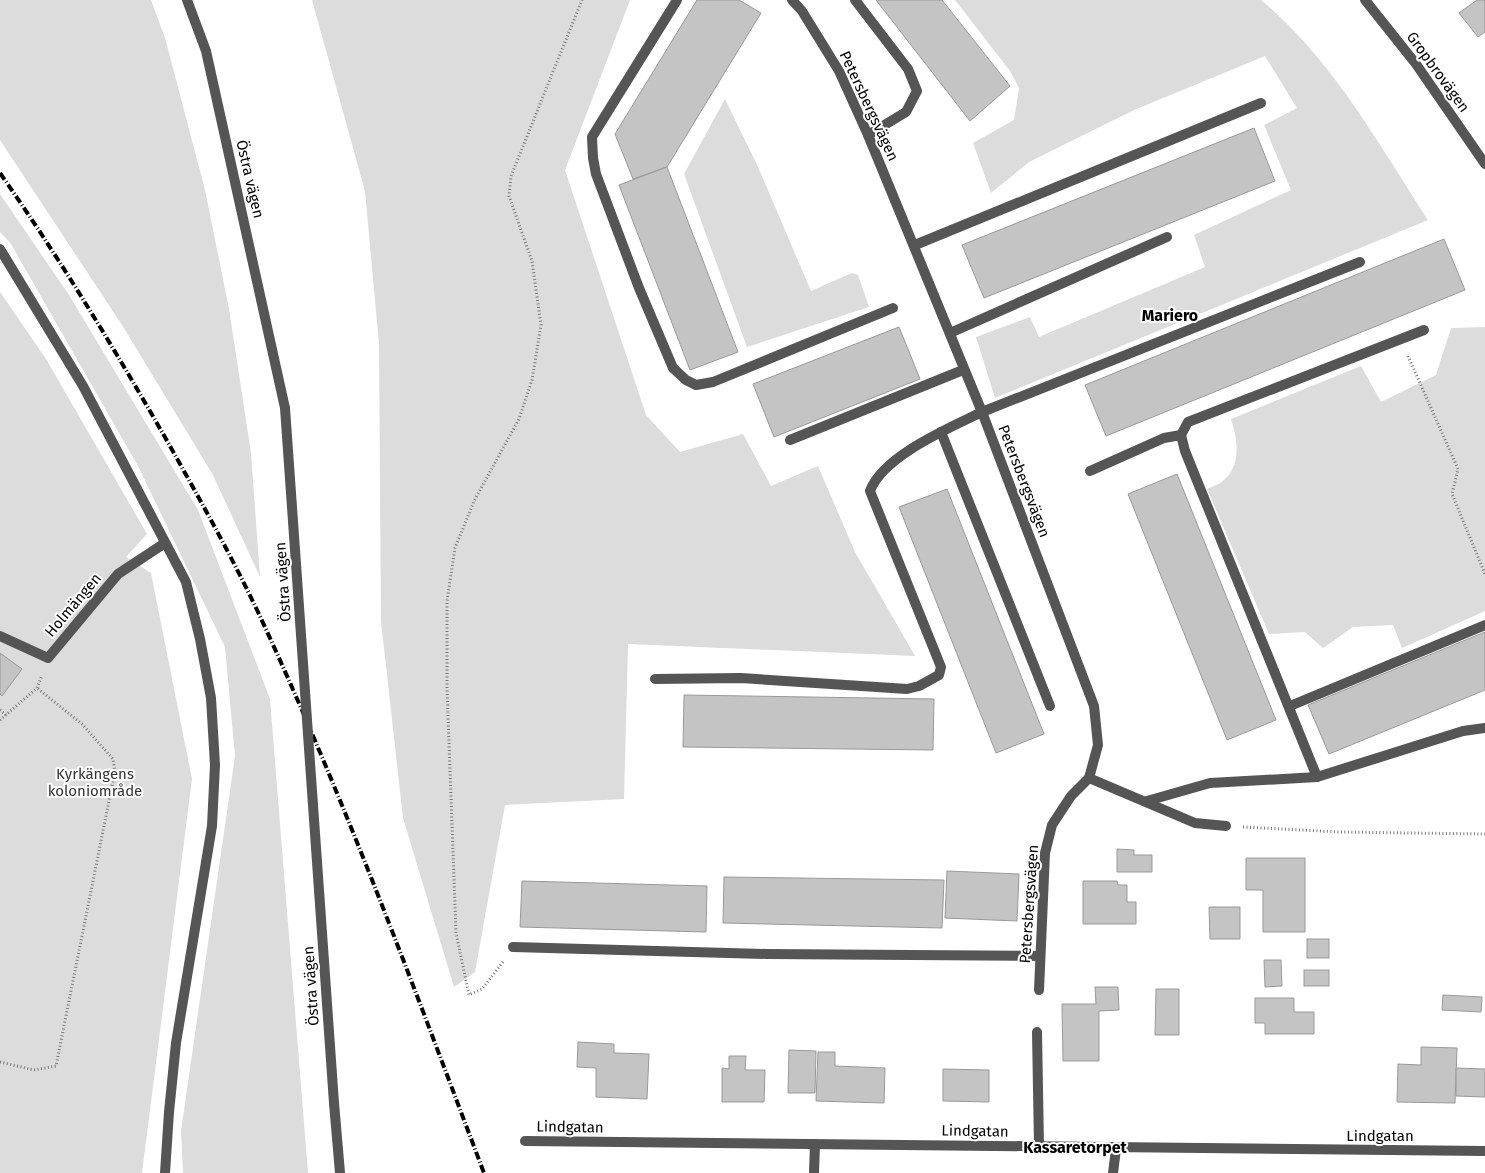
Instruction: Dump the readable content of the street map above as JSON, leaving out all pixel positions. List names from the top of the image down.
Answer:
{
  "streets": {
    "street": [
      "Gropbrovägen",
      "Petersbergsvägen",
      "Östra vägen",
      "Holmängen",
      "Lindgatan"
    ]
  },
  "districts": ["Mariero", "Kassaretorpet"],
  "parks": ["Kyrkängens koloniområde"]
}
